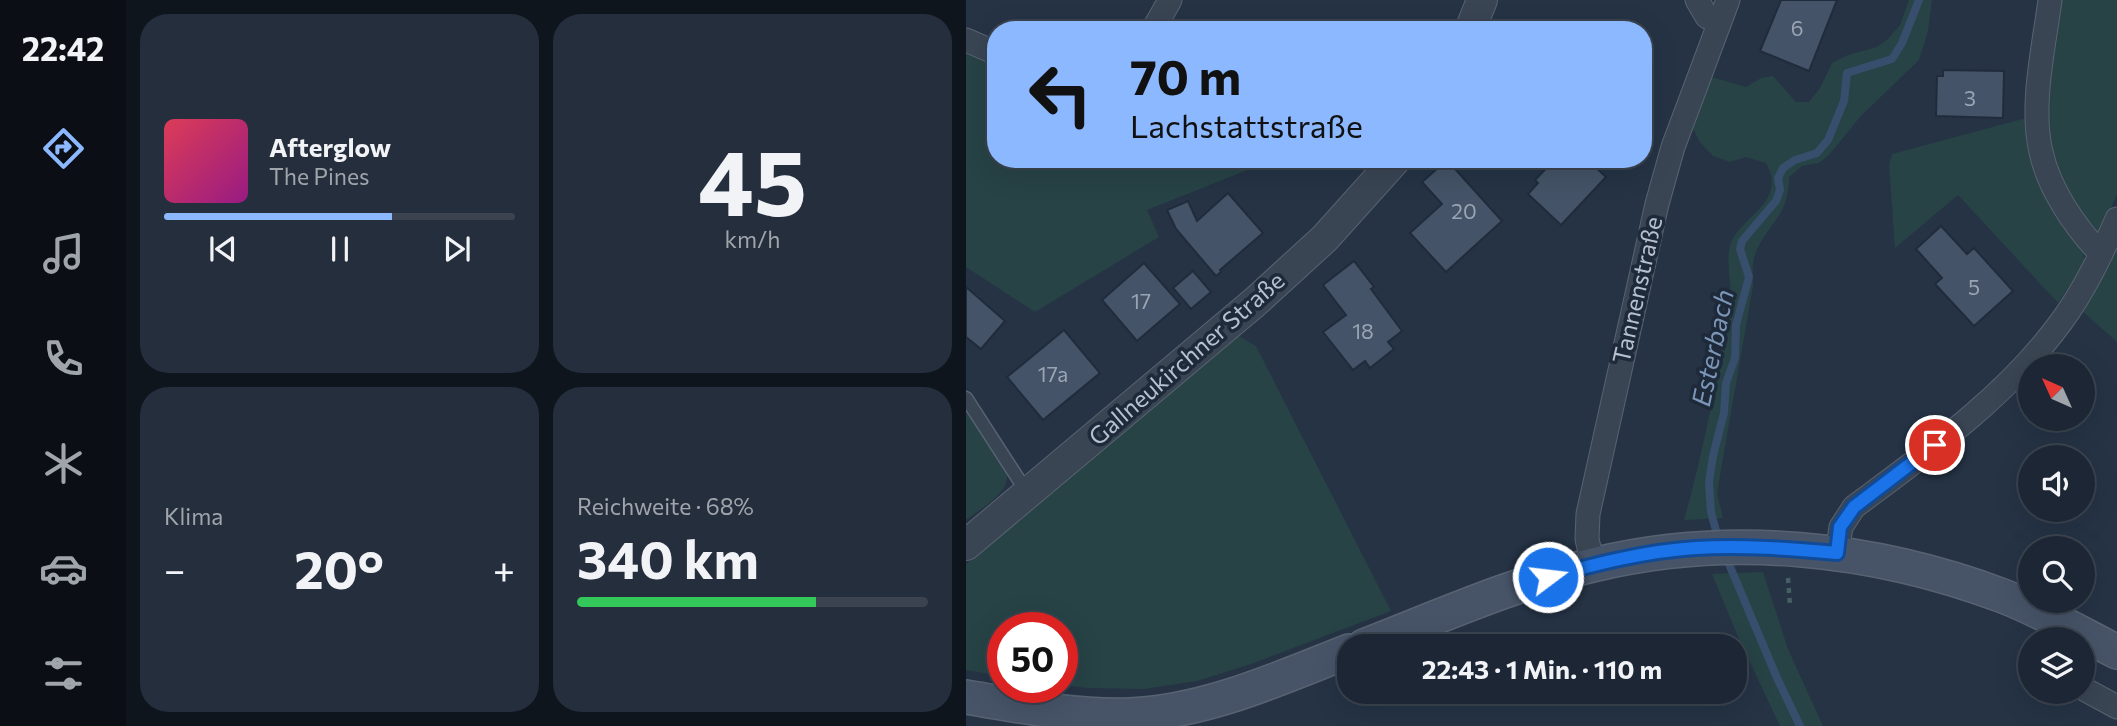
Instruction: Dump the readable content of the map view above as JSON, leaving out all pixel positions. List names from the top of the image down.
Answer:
{
  "streets": {
    "street": ["Tannenstraße", "Gallneukirchner Straße"]
  },
  "water": ["Esterbach"],
  "house_numbers": [
    "6",
    "3",
    "20",
    "5",
    "17",
    "18",
    "17a"
  ],
  "north": "top left",
  "page": {
    "tabs": "22:42",
    "tile": [
      ["45", "km/h"],
      "Klima",
      ["Reichweite · 68%", "340 km"]
    ],
    "turn": ["70 m", "Lachstattstraße"],
    "song": ["Afterglow", "The Pines"],
    "heat": ["−", "20°", "+"],
    "limit": "50",
    "trip": "22:43 · 1 Min. · 110 m"
  }
}
